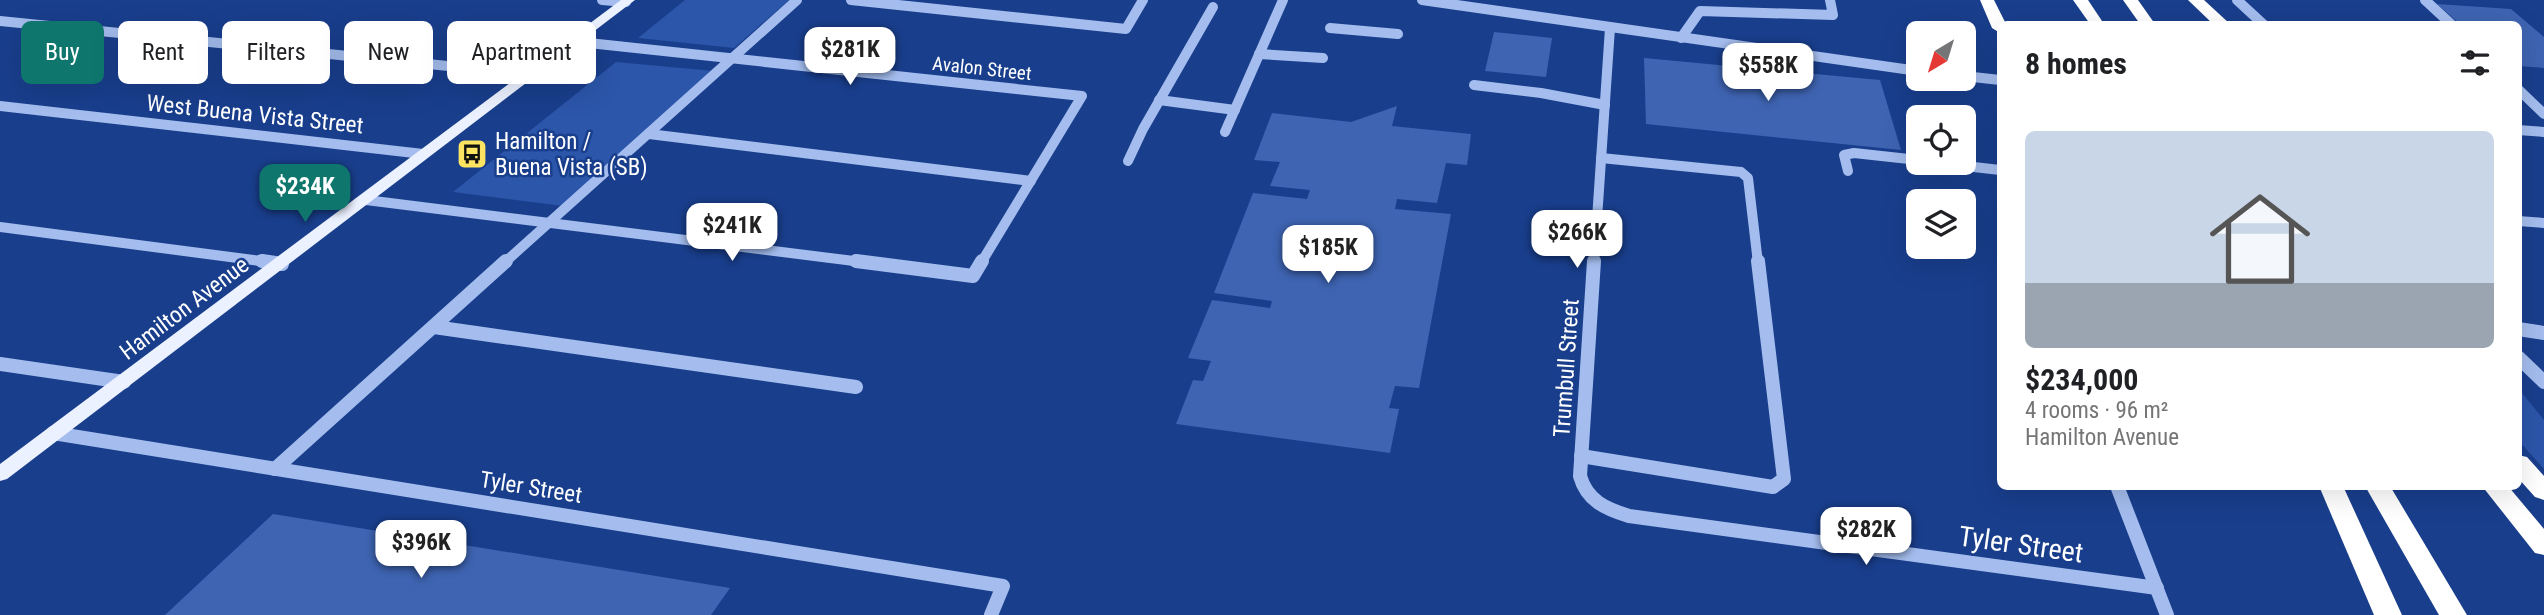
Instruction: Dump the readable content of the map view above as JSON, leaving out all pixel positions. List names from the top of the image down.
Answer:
{
  "streets": {
    "main road": ["Hamilton Avenue"],
    "street": [
      "Avalon Street",
      "West Buena Vista Street",
      "Trumbull Street",
      "Tyler Street"
    ]
  },
  "crossings": [
    ["West Buena Vista Street", "Hamilton Avenue"],
    ["Hamilton Avenue", "Tyler Street"],
    ["Trumbull Street", "Tyler Street"]
  ],
  "places": {
    "bus stop": ["Hamilton / Buena Vista (SB)"]
  },
  "north": "bottom left",
  "page": {
    "chip": [
      "Buy",
      "Rent",
      "Filters",
      "New",
      "Apartment"
    ],
    "heading": "8 homes",
    "price": [
      "$281K",
      "$558K",
      "$234K",
      "$241K",
      "$266K",
      "$185K",
      "$282K",
      "$396K"
    ],
    "list": [
      {
        "name": "$234,000",
        "note": "4 rooms · 96 m² · Hamilton Avenue"
      }
    ]
  }
}
